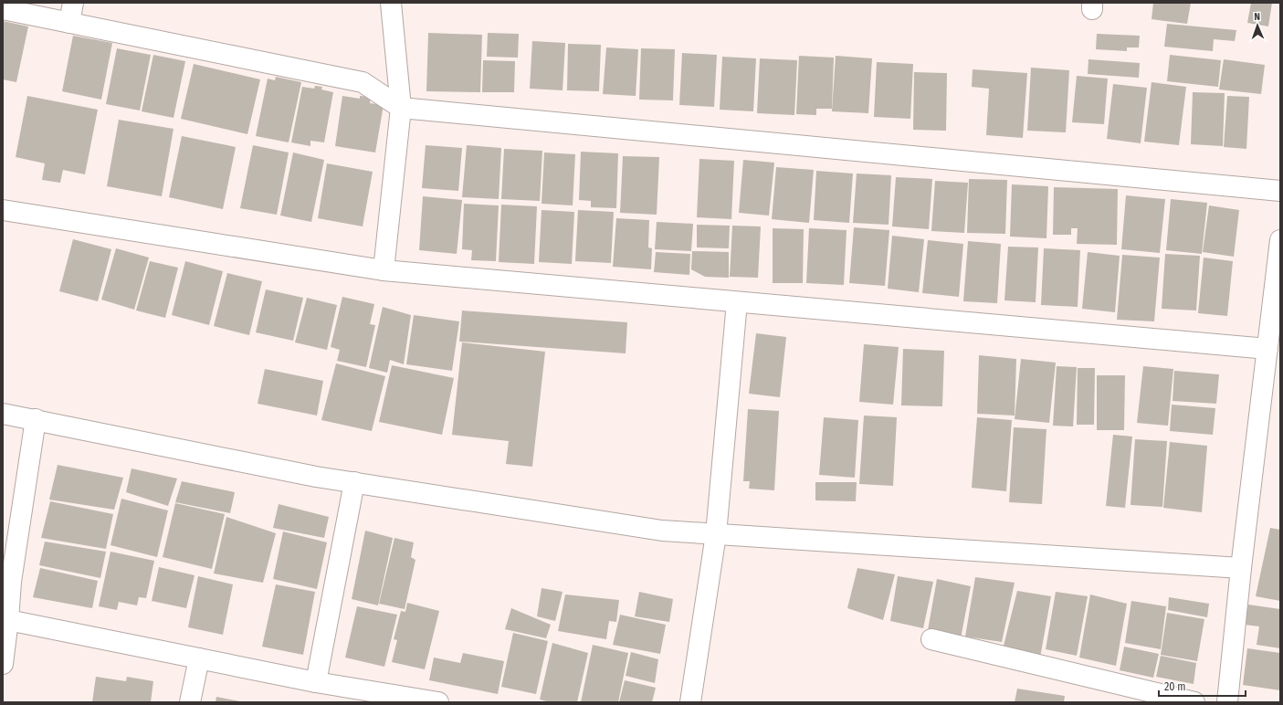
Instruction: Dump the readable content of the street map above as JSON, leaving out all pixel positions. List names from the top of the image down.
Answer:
{
  "scale_bar": "20 m",
  "north": "top"
}
